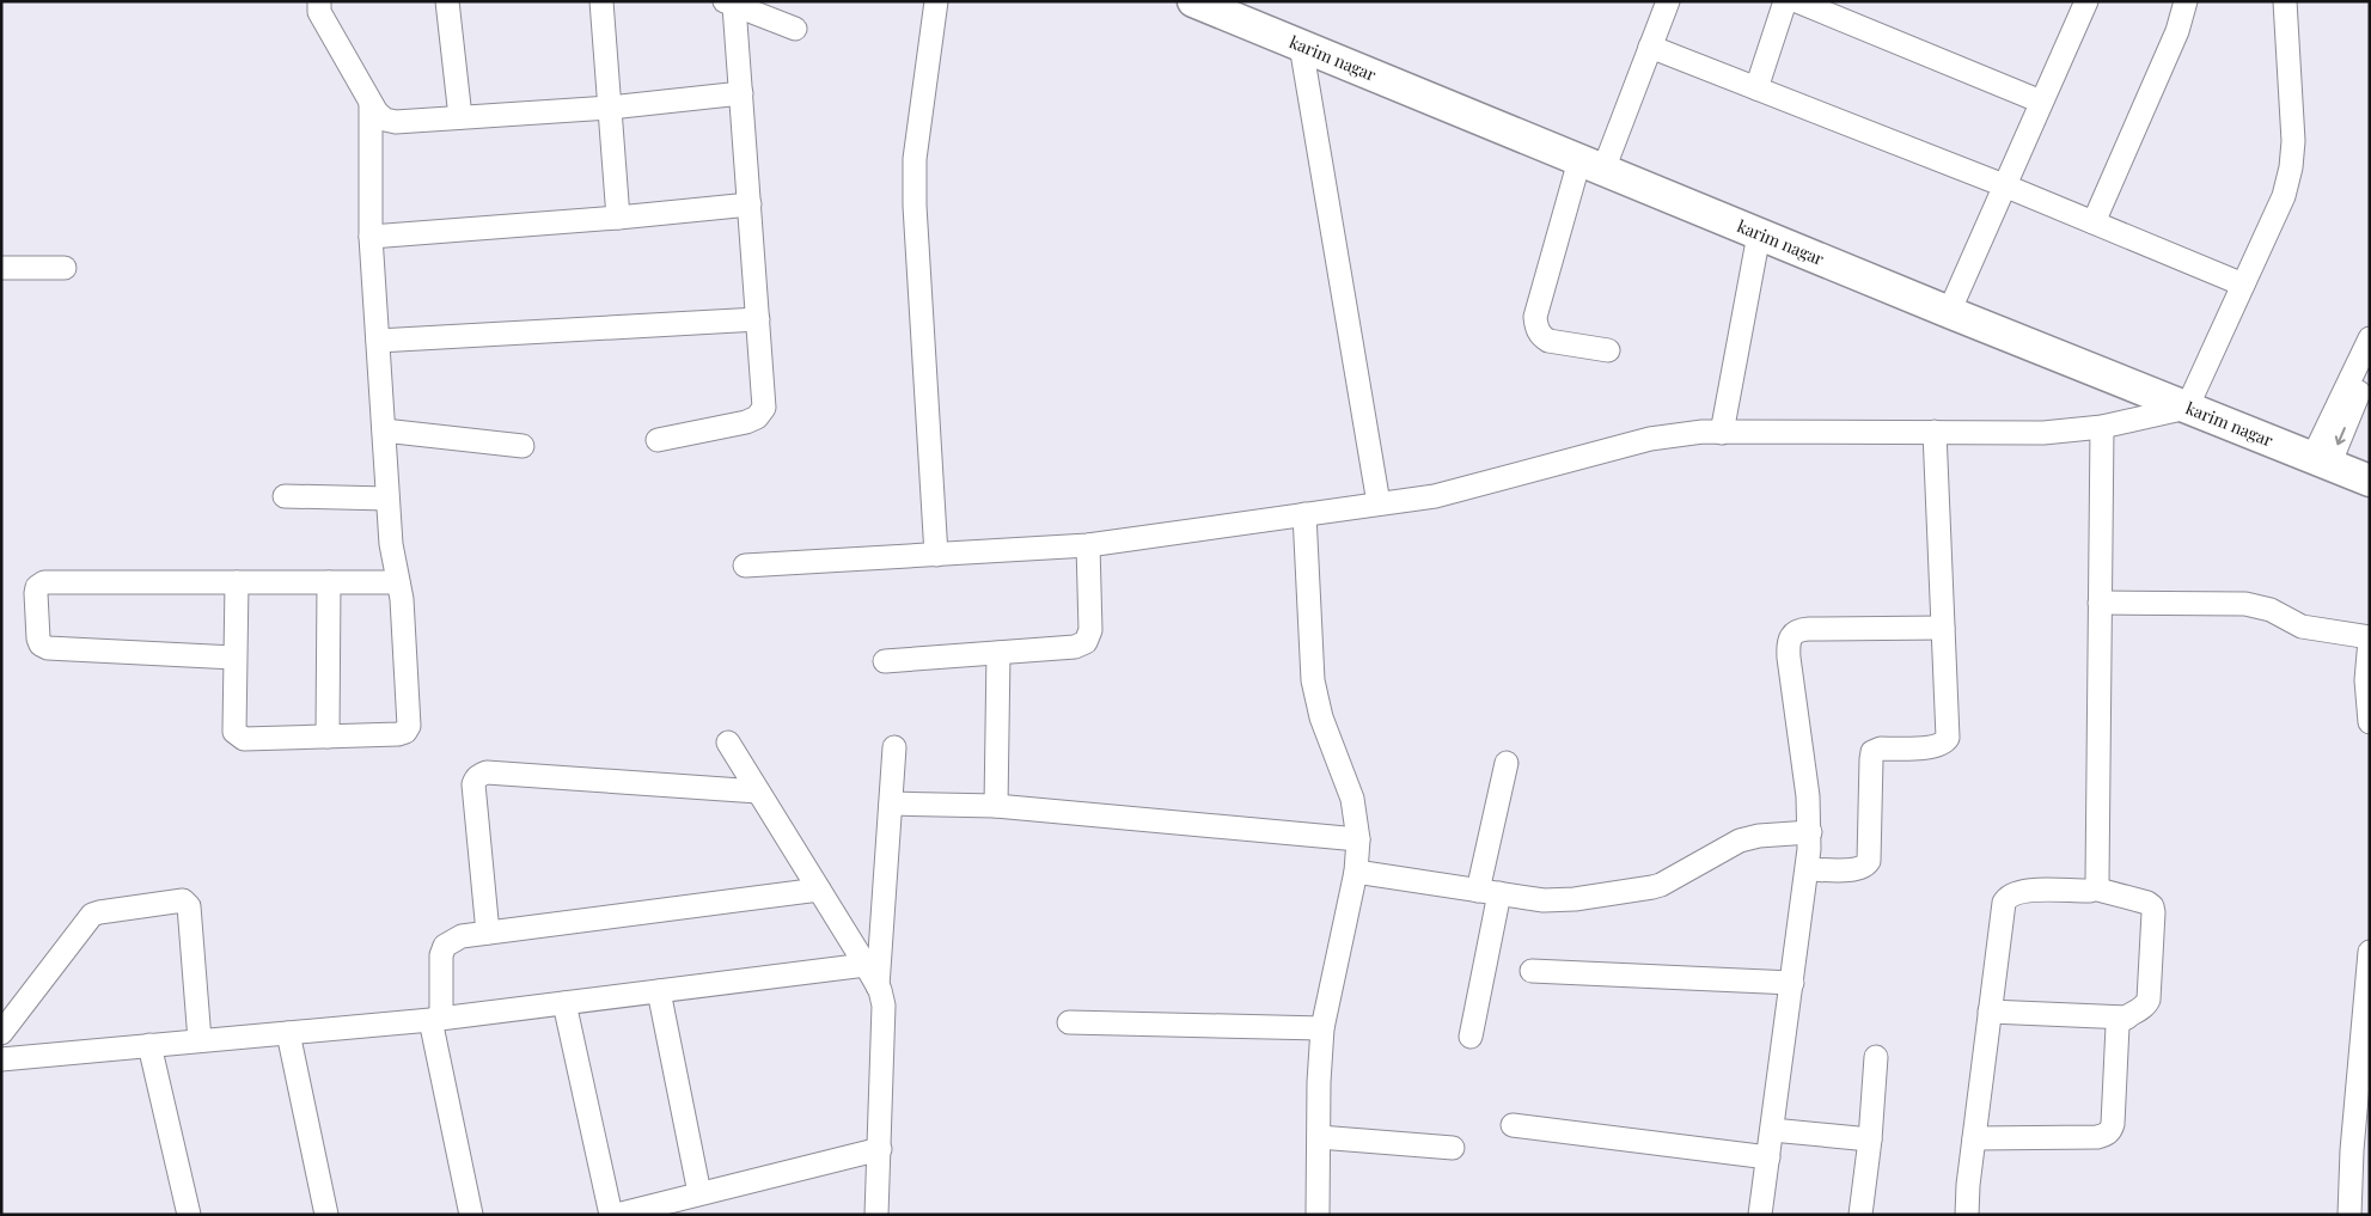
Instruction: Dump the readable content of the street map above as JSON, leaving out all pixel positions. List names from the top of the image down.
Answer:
{
  "streets": {
    "street": ["karim nagar"]
  }
}
